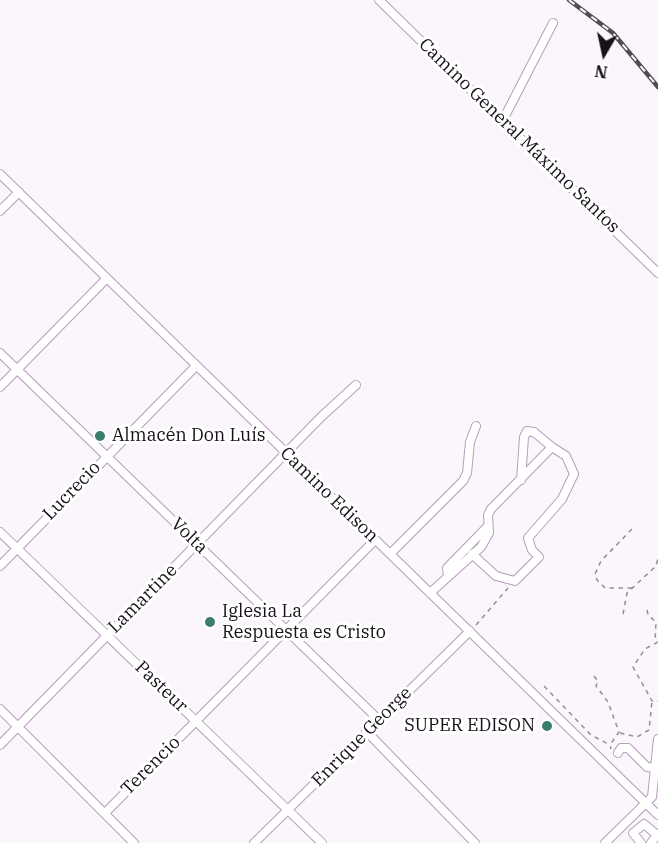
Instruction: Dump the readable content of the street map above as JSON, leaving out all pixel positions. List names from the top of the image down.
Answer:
{
  "streets": {
    "street": [
      "Camino General Máximo Santos",
      "Lucrecio",
      "Camino Edison",
      "Volta",
      "Lamartine",
      "Pasteur",
      "Enrique George",
      "Terencio"
    ]
  },
  "crossings": [
    ["Lucrecio", "Camino Edison"],
    ["Lucrecio", "Volta"],
    ["Lucrecio", "Pasteur"],
    ["Camino Edison", "Lamartine"],
    ["Camino Edison", "Enrique George"],
    ["Camino Edison", "Terencio"],
    ["Volta", "Lamartine"],
    ["Volta", "Enrique George"],
    ["Volta", "Terencio"],
    ["Lamartine", "Pasteur"],
    ["Pasteur", "Enrique George"],
    ["Pasteur", "Terencio"]
  ],
  "places": ["Almacén Don Luís", "Iglesia La Respuesta es Cristo", "SUPER EDISON"],
  "north": "bottom"
}
